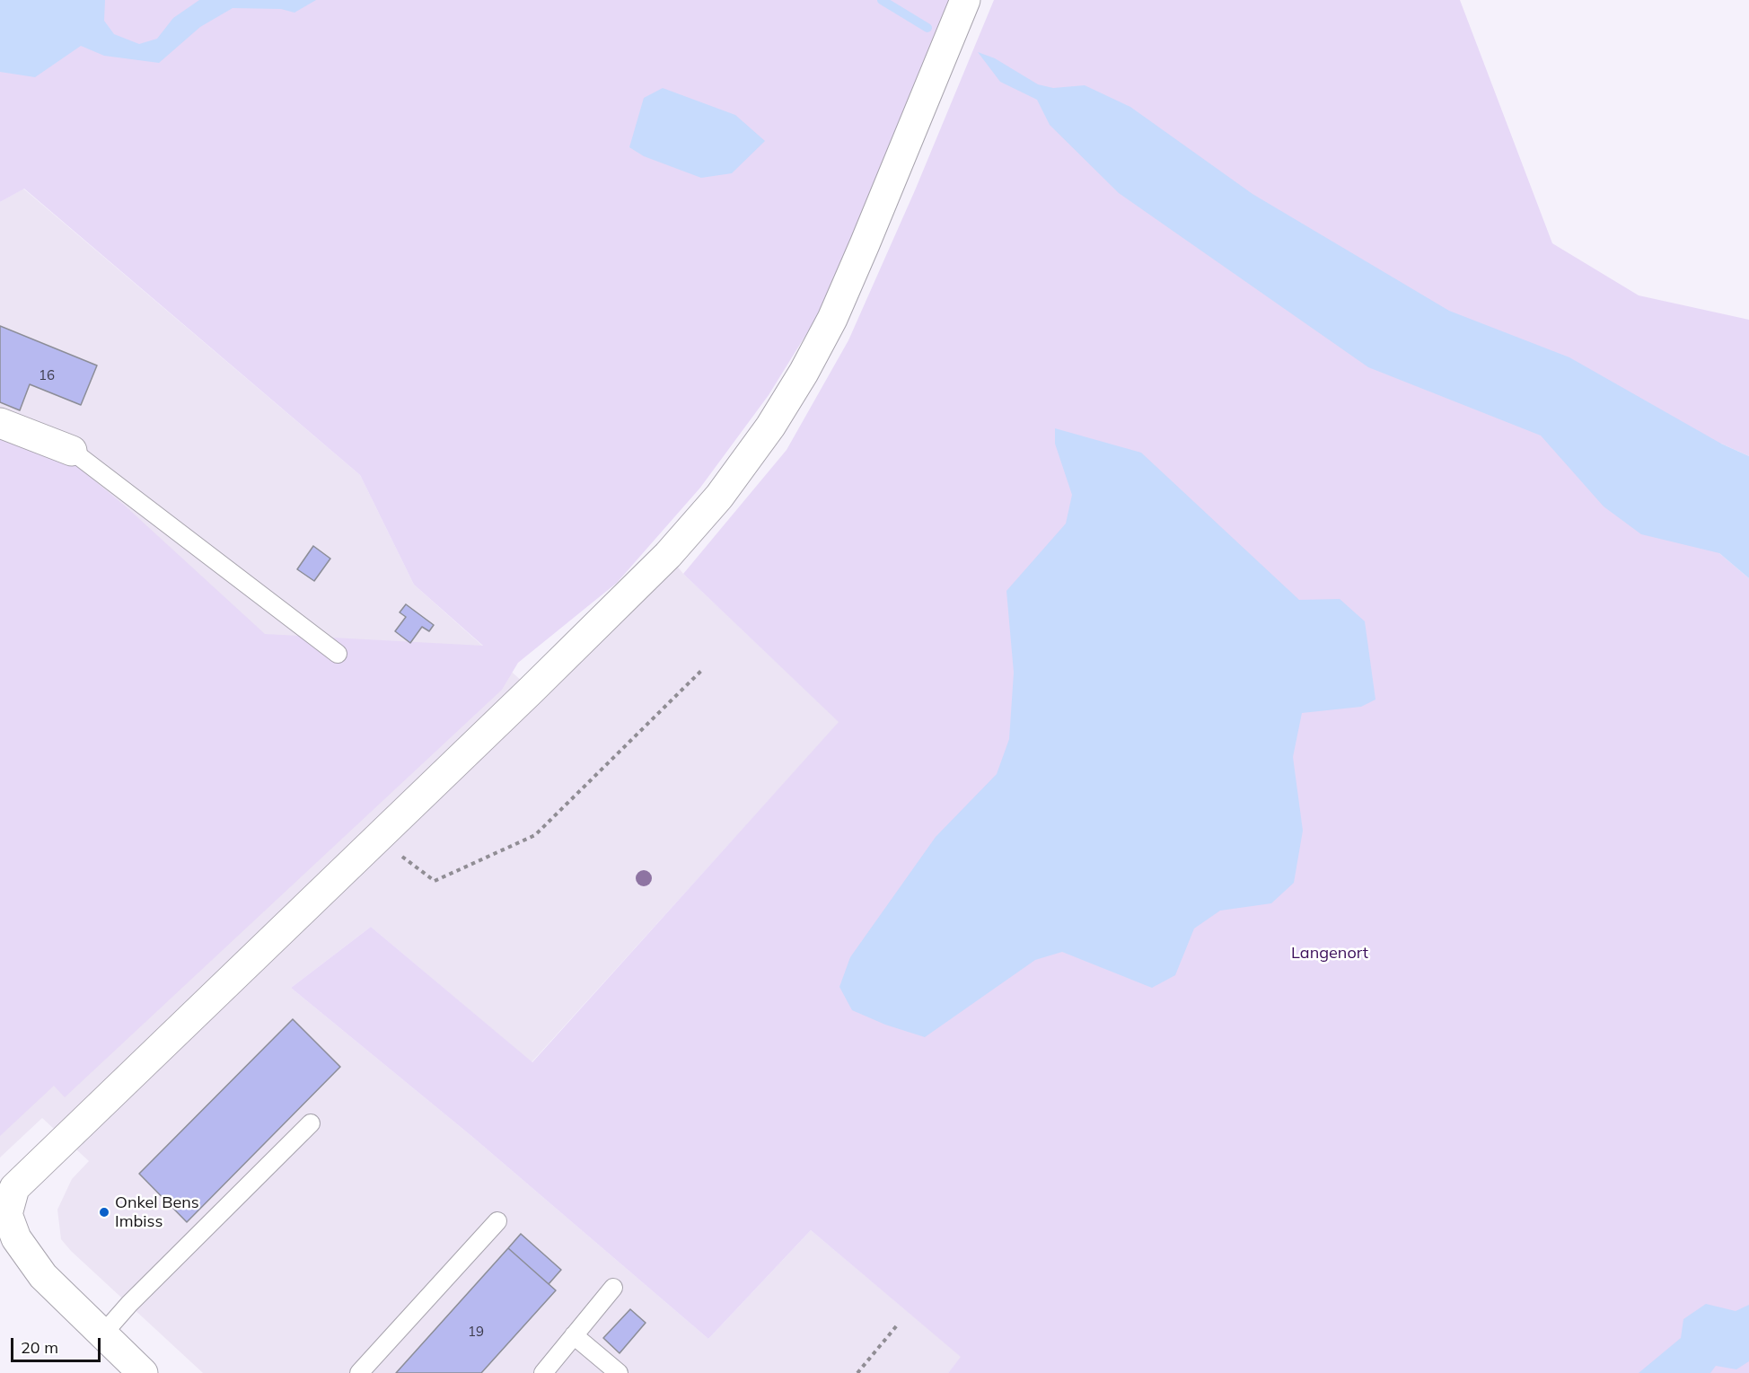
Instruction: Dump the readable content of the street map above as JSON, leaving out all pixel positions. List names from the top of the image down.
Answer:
{
  "parks": ["Langenort"],
  "places": ["Onkel Bens Imbiss"],
  "house_numbers": ["16", "19"],
  "scale_bar": "20 m"
}
